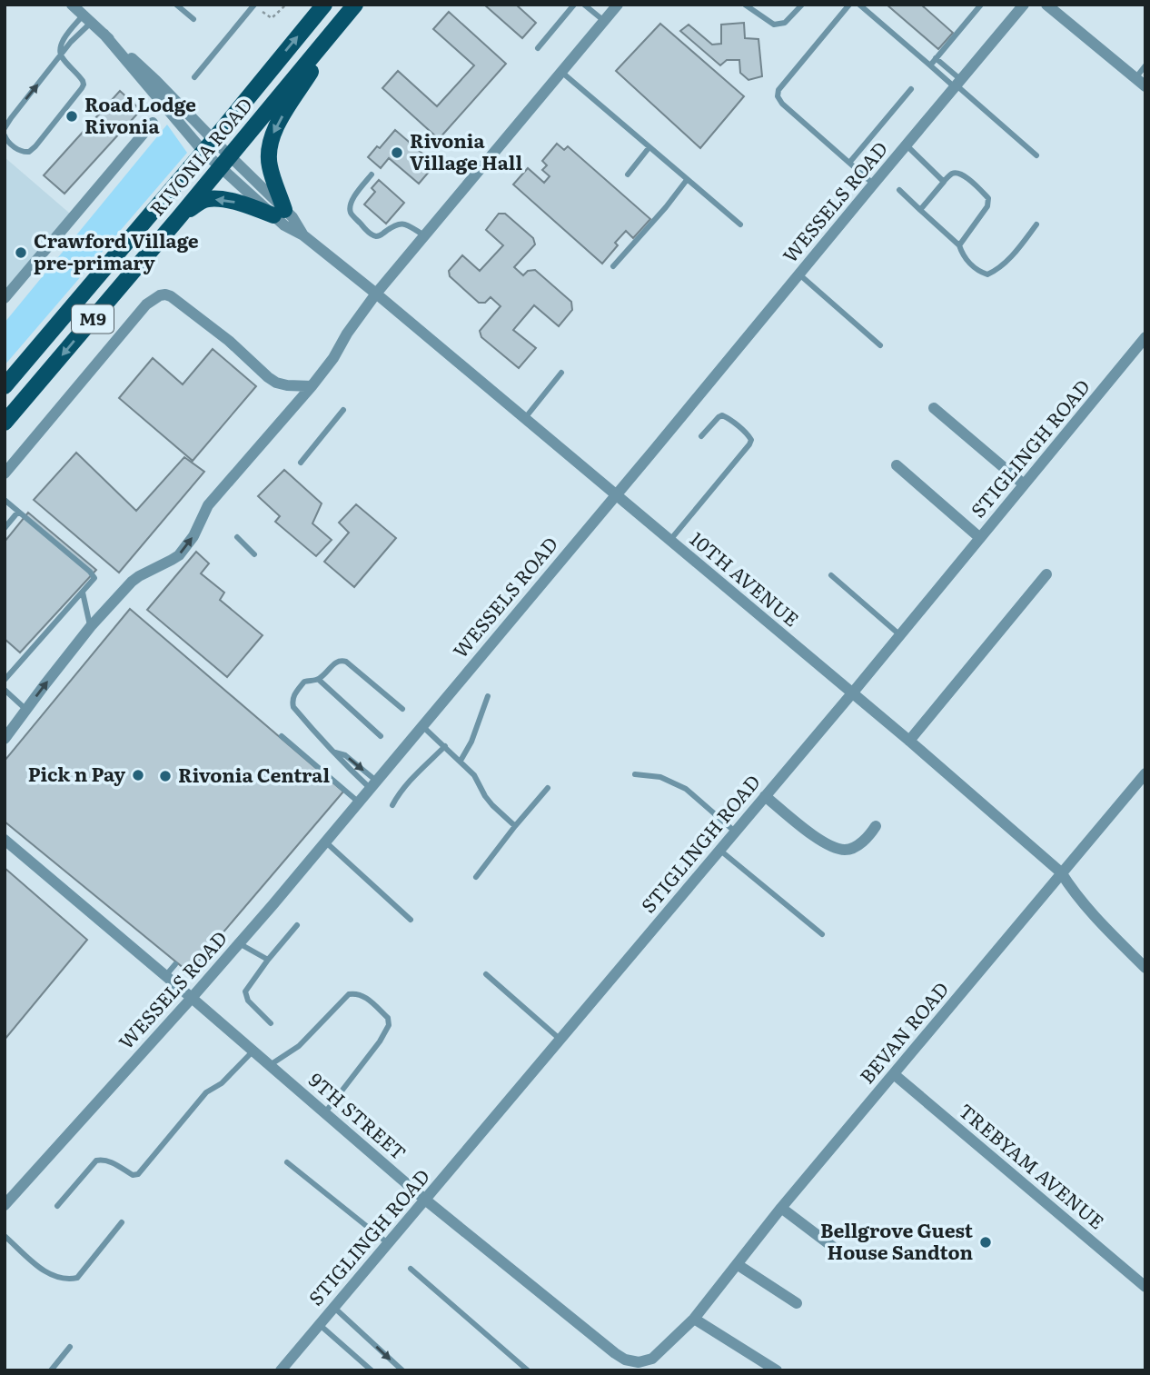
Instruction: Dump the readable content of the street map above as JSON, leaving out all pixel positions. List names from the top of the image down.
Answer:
{
  "streets": {
    "main road": ["RIVONIA ROAD", "M9"],
    "street": [
      "WESSELS ROAD",
      "STIGLINGH ROAD",
      "10TH AVENUE",
      "BEVAN ROAD",
      "9TH STREET",
      "TREBYAM AVENUE"
    ]
  },
  "crossings": [
    ["RIVONIA ROAD", "10TH AVENUE"],
    ["WESSELS ROAD", "10TH AVENUE"],
    ["WESSELS ROAD", "9TH STREET"],
    ["STIGLINGH ROAD", "10TH AVENUE"],
    ["STIGLINGH ROAD", "9TH STREET"],
    ["10TH AVENUE", "BEVAN ROAD"],
    ["BEVAN ROAD", "9TH STREET"],
    ["BEVAN ROAD", "TREBYAM AVENUE"]
  ],
  "places": [
    "Road Lodge Rivonia",
    "Rivonia Village Hall",
    "Crawford Village pre-primary",
    "Pick n Pay",
    "Rivonia Central",
    "Bellgrove Guest House Sandton"
  ]
}
